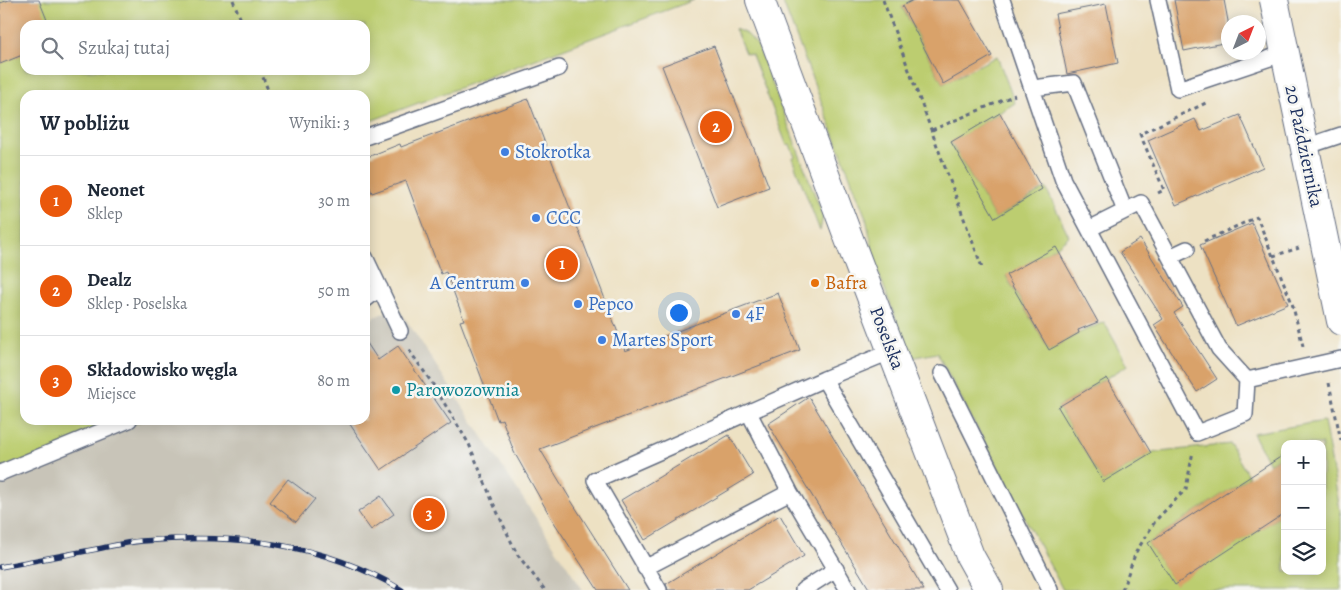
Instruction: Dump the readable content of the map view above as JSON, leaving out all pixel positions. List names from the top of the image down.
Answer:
{
  "streets": {
    "street": ["20 Października", "Poselska"]
  },
  "places": [
    "Stokrotka",
    "CCC",
    "A Centrum",
    "Bafra",
    "Pepco",
    "4F",
    "Martes Sport",
    "Parowozownia"
  ],
  "north": "top right",
  "page": {
    "search": "Szukaj tutaj",
    "heading": ["W pobliżu", "Wyniki: 3"],
    "pins": ["2", "1", "3"],
    "list": [
      {
        "mark": "1",
        "name": "Neonet",
        "note": "Sklep",
        "value": "30 m"
      },
      {
        "mark": "2",
        "name": "Dealz",
        "note": "Sklep · Poselska",
        "value": "50 m"
      },
      {
        "mark": "3",
        "name": "Składowisko węgla",
        "note": "Miejsce",
        "value": "80 m"
      }
    ],
    "map_buttons": ["+", "−"]
  }
}
